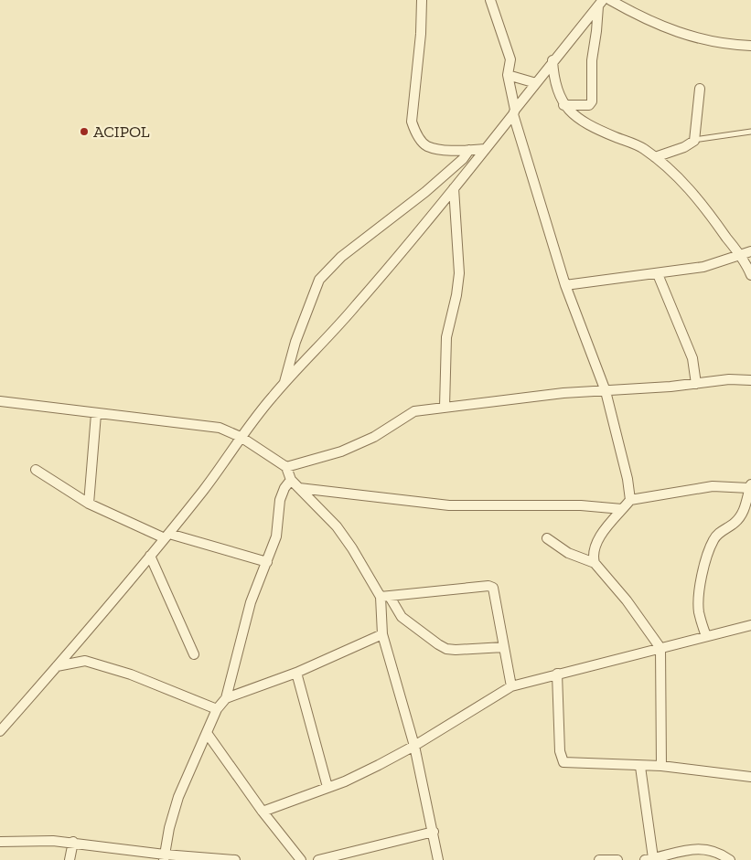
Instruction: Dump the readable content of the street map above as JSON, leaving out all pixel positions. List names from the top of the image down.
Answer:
{
  "places": ["ACIPOL"]
}
